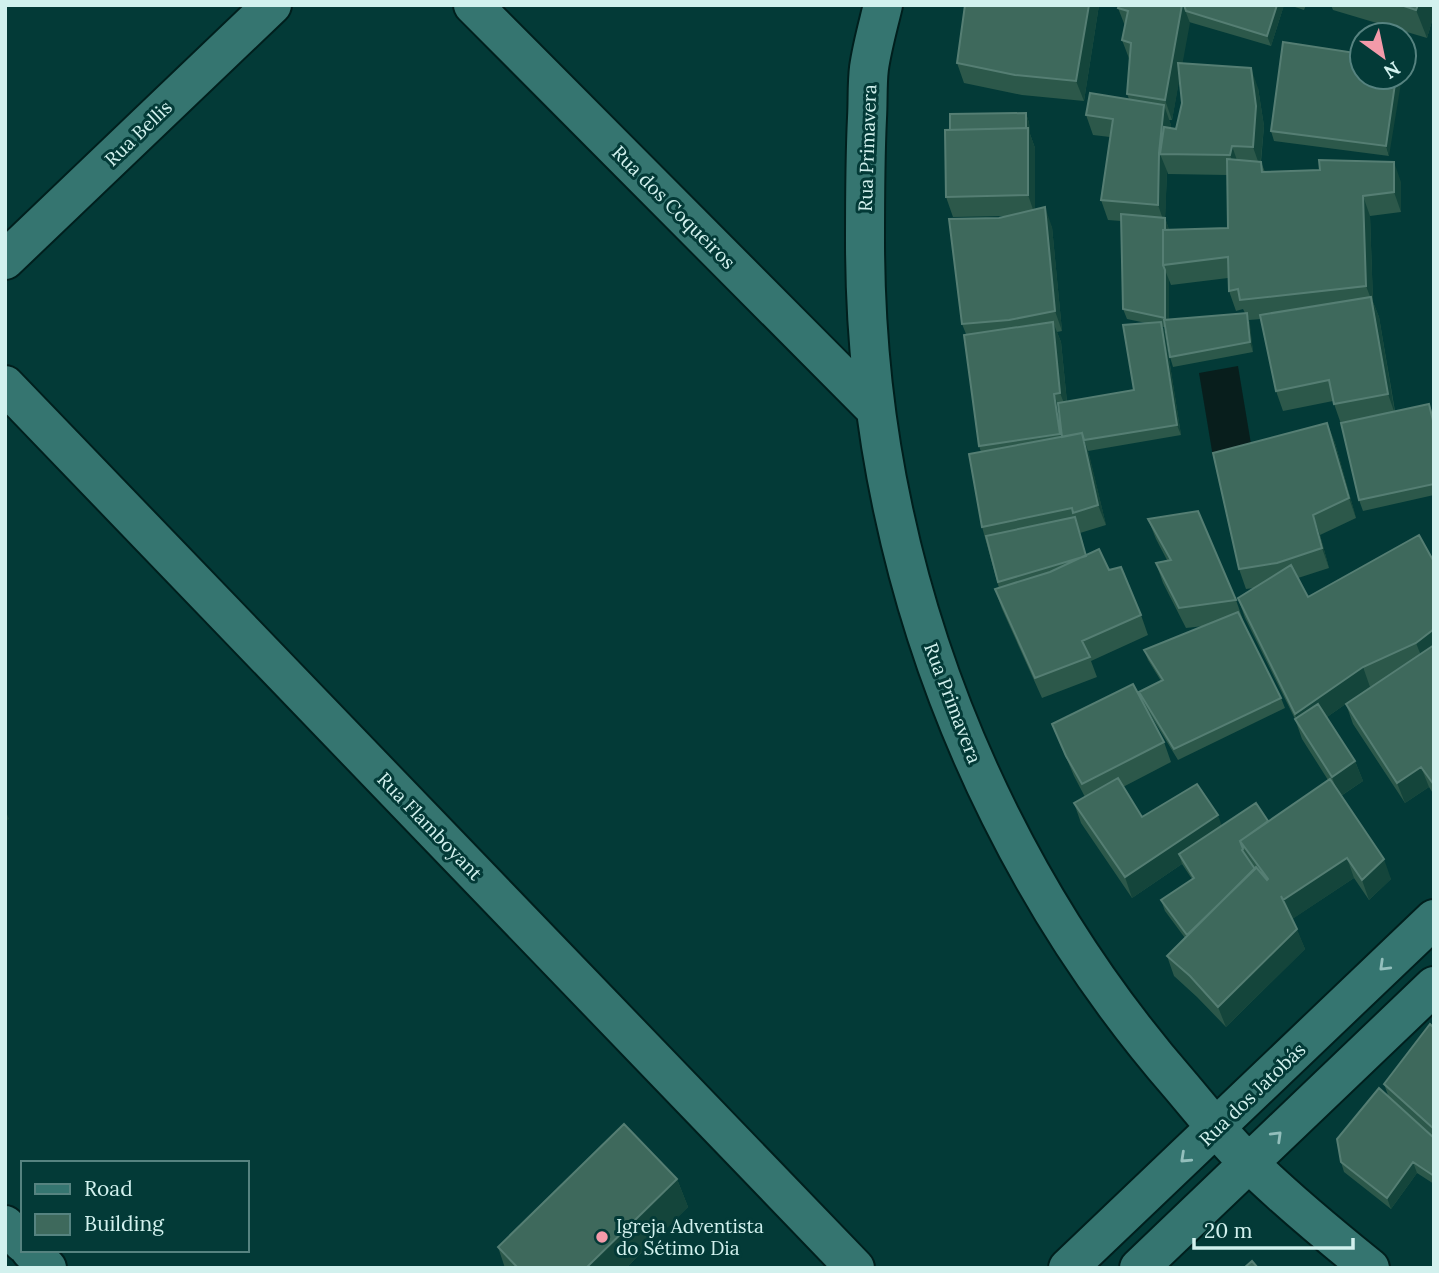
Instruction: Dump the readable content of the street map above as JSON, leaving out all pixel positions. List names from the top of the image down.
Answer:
{
  "streets": {
    "street": [
      "Rua Bellis",
      "Rua Primavera",
      "Rua dos Coqueiros",
      "Rua Flamboyant",
      "Rua dos Jatobás"
    ]
  },
  "crossings": [
    ["Rua Primavera", "Rua dos Coqueiros"],
    ["Rua Primavera", "Rua dos Jatobás"]
  ],
  "places": ["Igreja Adventista do Sétimo Dia"],
  "legend": ["Road", "Building"],
  "scale_bar": "20 m",
  "north": "bottom right"
}
